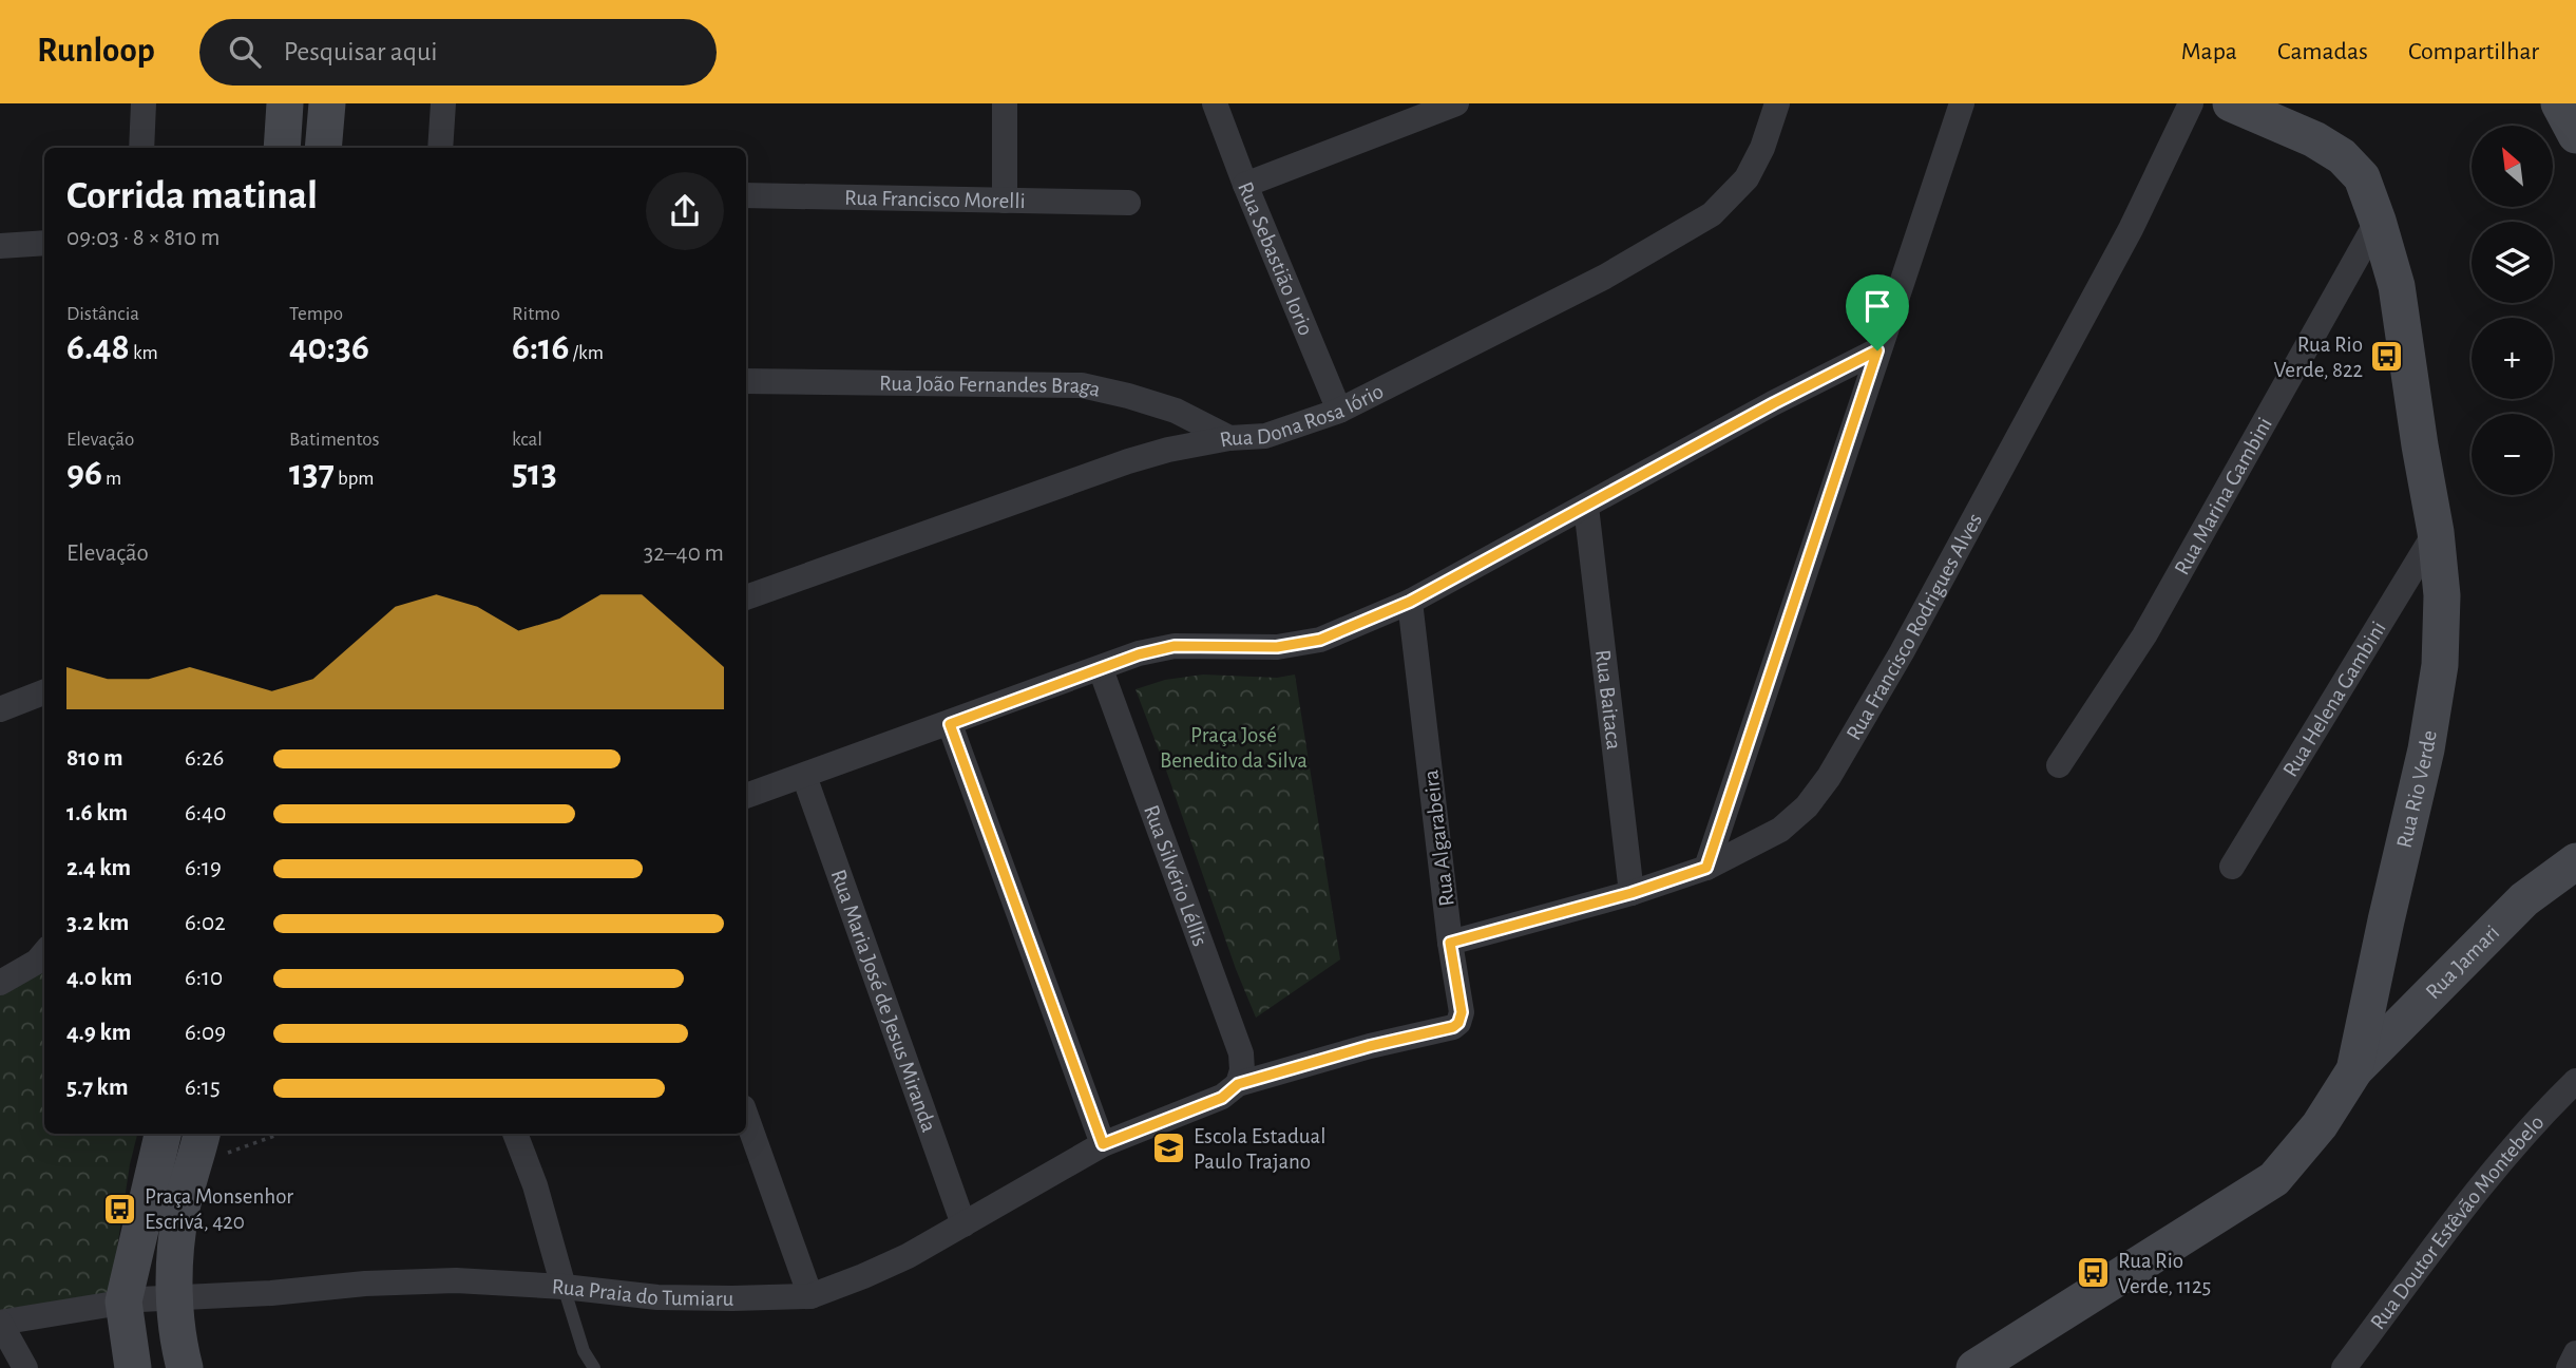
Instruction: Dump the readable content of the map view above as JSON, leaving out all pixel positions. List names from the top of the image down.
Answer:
{
  "streets": {
    "street": [
      "Rua Francisco Morelli",
      "Rua Sebastião Iorio",
      "Rua João Fernandes Braga",
      "Rua Dona Rosa Iório",
      "Rua Marina Gambini",
      "Rua Francisco Rodrigues Alves",
      "Rua Baitaca",
      "Rua Helena Gambini",
      "Rua Rio Verde",
      "Rua Algarabeira",
      "Rua Silvério Léllis",
      "Rua Jamari",
      "Rua Maria José de Jesus Miranda",
      "Rua Doutor Estêvão Montebelo",
      "Rua Praia do Tumiaru"
    ]
  },
  "crossings": [
    ["Rua Sebastião Iorio", "Rua Dona Rosa Iório"],
    ["Rua João Fernandes Braga", "Rua Dona Rosa Iório"],
    ["Rua Marina Gambini", "Rua Rio Verde"],
    ["Rua Francisco Rodrigues Alves", "Rua Baitaca"],
    ["Rua Francisco Rodrigues Alves", "Rua Algarabeira"],
    ["Rua Helena Gambini", "Rua Rio Verde"],
    ["Rua Rio Verde", "Rua Jamari"],
    ["Rua Algarabeira", "Rua Silvério Léllis"],
    ["Rua Algarabeira", "Rua Praia do Tumiaru"],
    ["Rua Silvério Léllis", "Rua Praia do Tumiaru"],
    ["Rua Maria José de Jesus Miranda", "Rua Praia do Tumiaru"]
  ],
  "parks": ["Praça José Benedito da Silva"],
  "places": {
    "bus stop": ["Rua Rio Verde, 822", "Praça Monsenhor Escrivá, 420", "Rua Rio Verde, 1125"],
    "school or university": ["Escola Estadual Paulo Trajano"]
  },
  "north": "top left",
  "page": {
    "header": "Runloop",
    "search": "Pesquisar aqui",
    "nav": ["Mapa", "Camadas", "Compartilhar"],
    "map_buttons": ["+", "−"],
    "heading": ["Corrida matinal", "09:03 · 8 × 810 m"],
    "stats": [
      ["Distância", "6.48 km"],
      ["Tempo", "40:36"],
      ["Ritmo", "6:16 /km"],
      ["Elevação", "96 m"],
      ["Batimentos", "137 bpm"],
      ["kcal", "513"]
    ],
    "chart": ["Elevação", "32–40 m"],
    "list": [
      {
        "name": "810 m",
        "note": "6:26"
      },
      {
        "name": "1.6 km",
        "note": "6:40"
      },
      {
        "name": "2.4 km",
        "note": "6:19"
      },
      {
        "name": "3.2 km",
        "note": "6:02"
      },
      {
        "name": "4.0 km",
        "note": "6:10"
      },
      {
        "name": "4.9 km",
        "note": "6:09"
      },
      {
        "name": "5.7 km",
        "note": "6:15"
      }
    ]
  }
}
